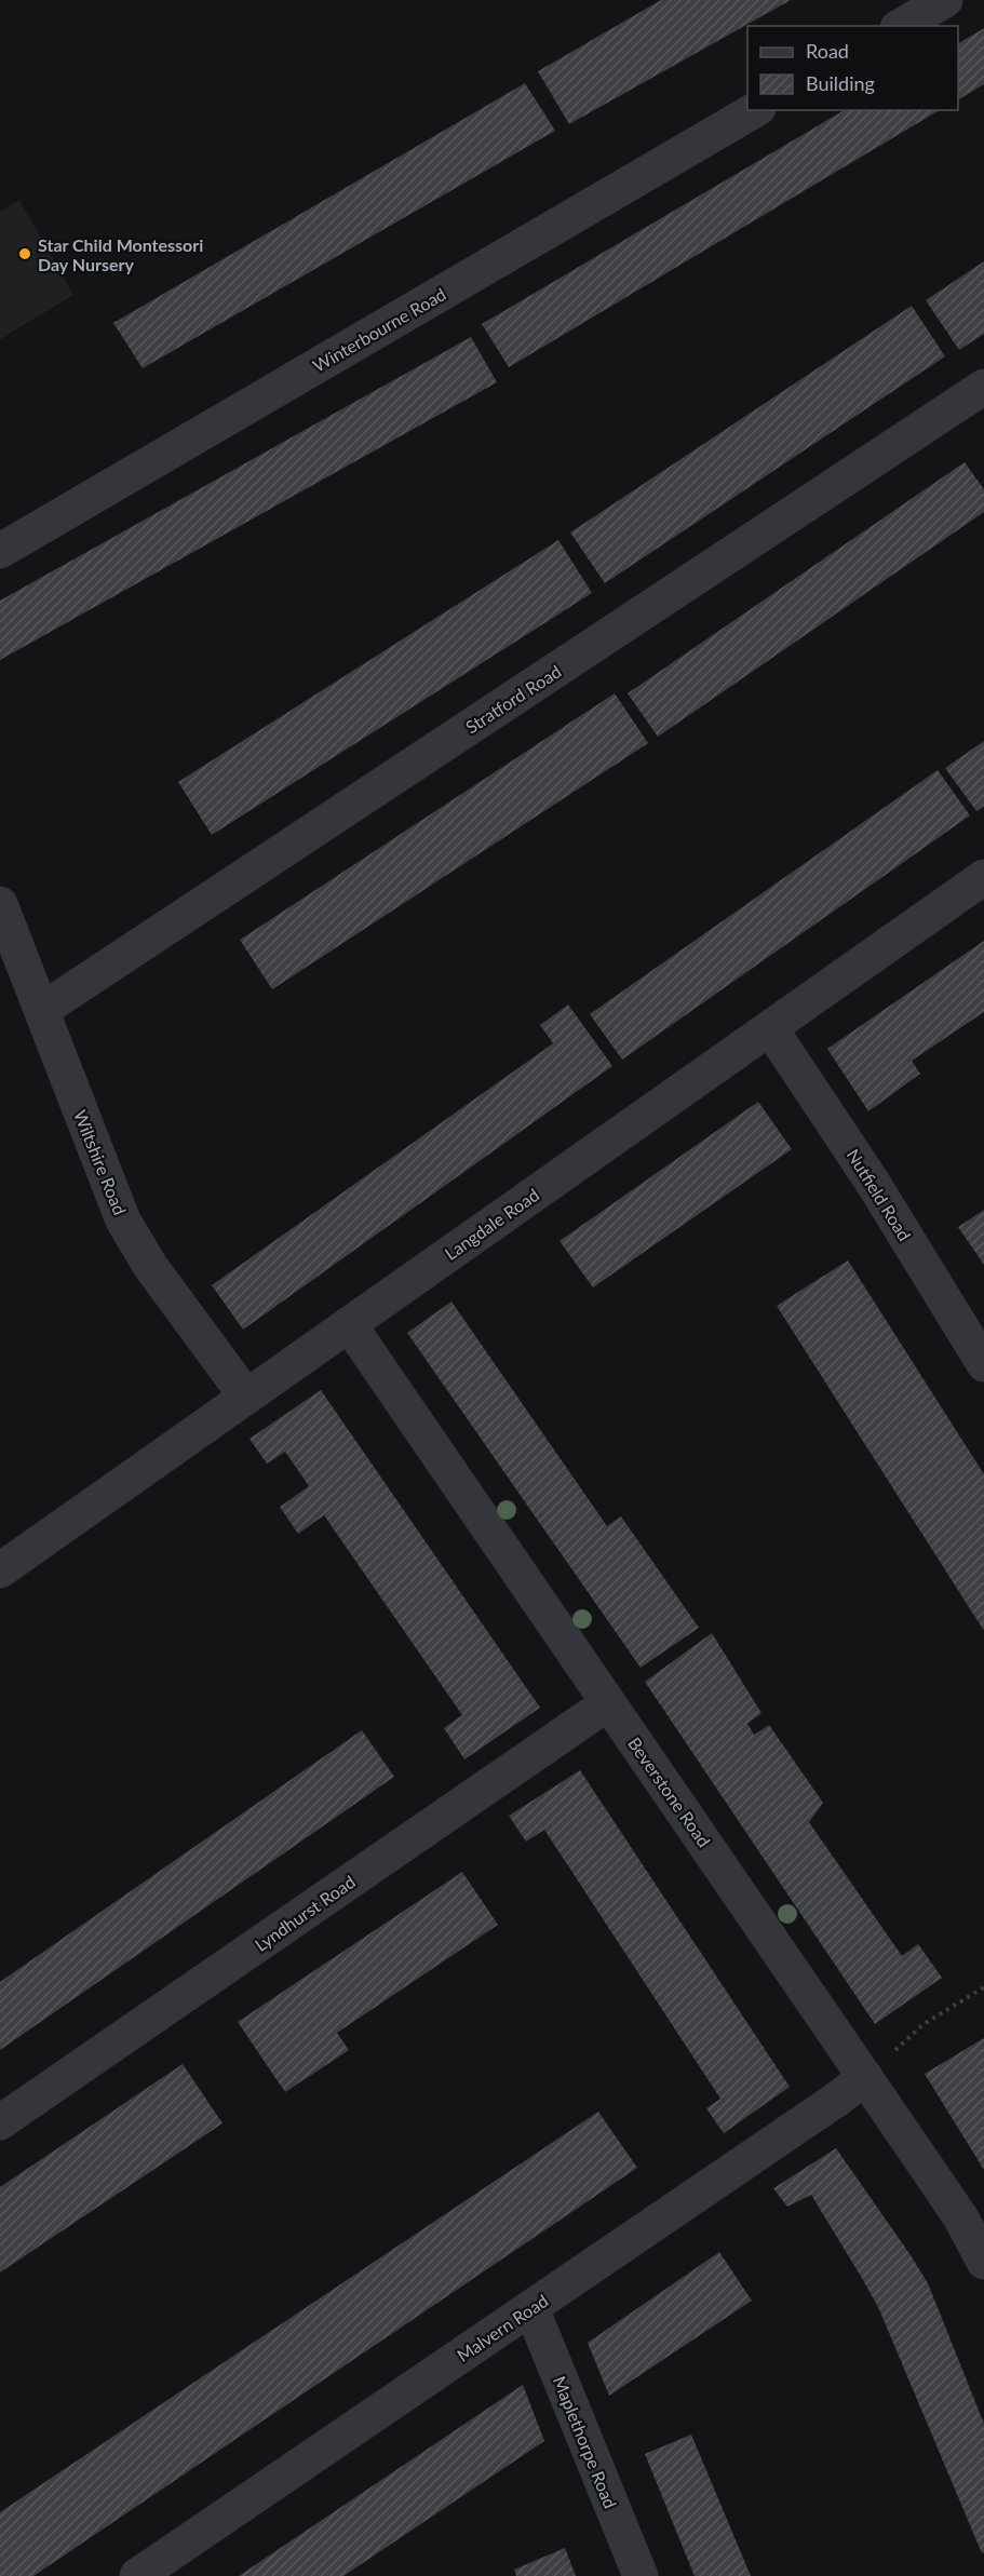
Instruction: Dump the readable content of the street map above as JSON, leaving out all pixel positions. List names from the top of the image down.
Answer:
{
  "streets": {
    "street": [
      "Winterbourne Road",
      "Stratford Road",
      "Wiltshire Road",
      "Nutfield Road",
      "Langdale Road",
      "Beverstone Road",
      "Lyndhurst Road",
      "Malvern Road",
      "Maplethorpe Road"
    ]
  },
  "crossings": [
    ["Stratford Road", "Wiltshire Road"],
    ["Wiltshire Road", "Langdale Road"],
    ["Nutfield Road", "Langdale Road"],
    ["Langdale Road", "Beverstone Road"],
    ["Beverstone Road", "Lyndhurst Road"],
    ["Beverstone Road", "Malvern Road"],
    ["Malvern Road", "Maplethorpe Road"]
  ],
  "places": ["Star Child Montessori Day Nursery"],
  "legend": ["Road", "Building"]
}
